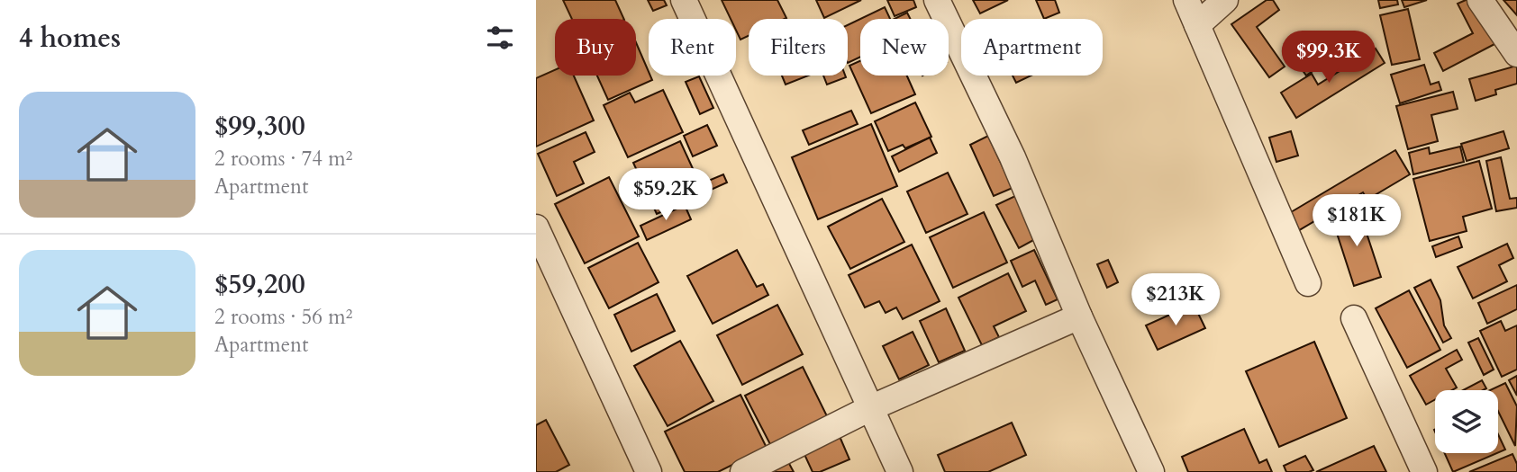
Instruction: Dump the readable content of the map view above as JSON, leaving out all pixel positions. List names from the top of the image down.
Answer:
{
  "page": {
    "heading": "4 homes",
    "chip": [
      "Buy",
      "Rent",
      "Filters",
      "New",
      "Apartment"
    ],
    "price": [
      "$99.3K",
      "$59.2K",
      "$181K",
      "$213K"
    ],
    "list": [
      {
        "name": "$99,300",
        "note": "2 rooms · 74 m² · Apartment"
      },
      {
        "name": "$59,200",
        "note": "2 rooms · 56 m² · Apartment"
      }
    ]
  }
}
